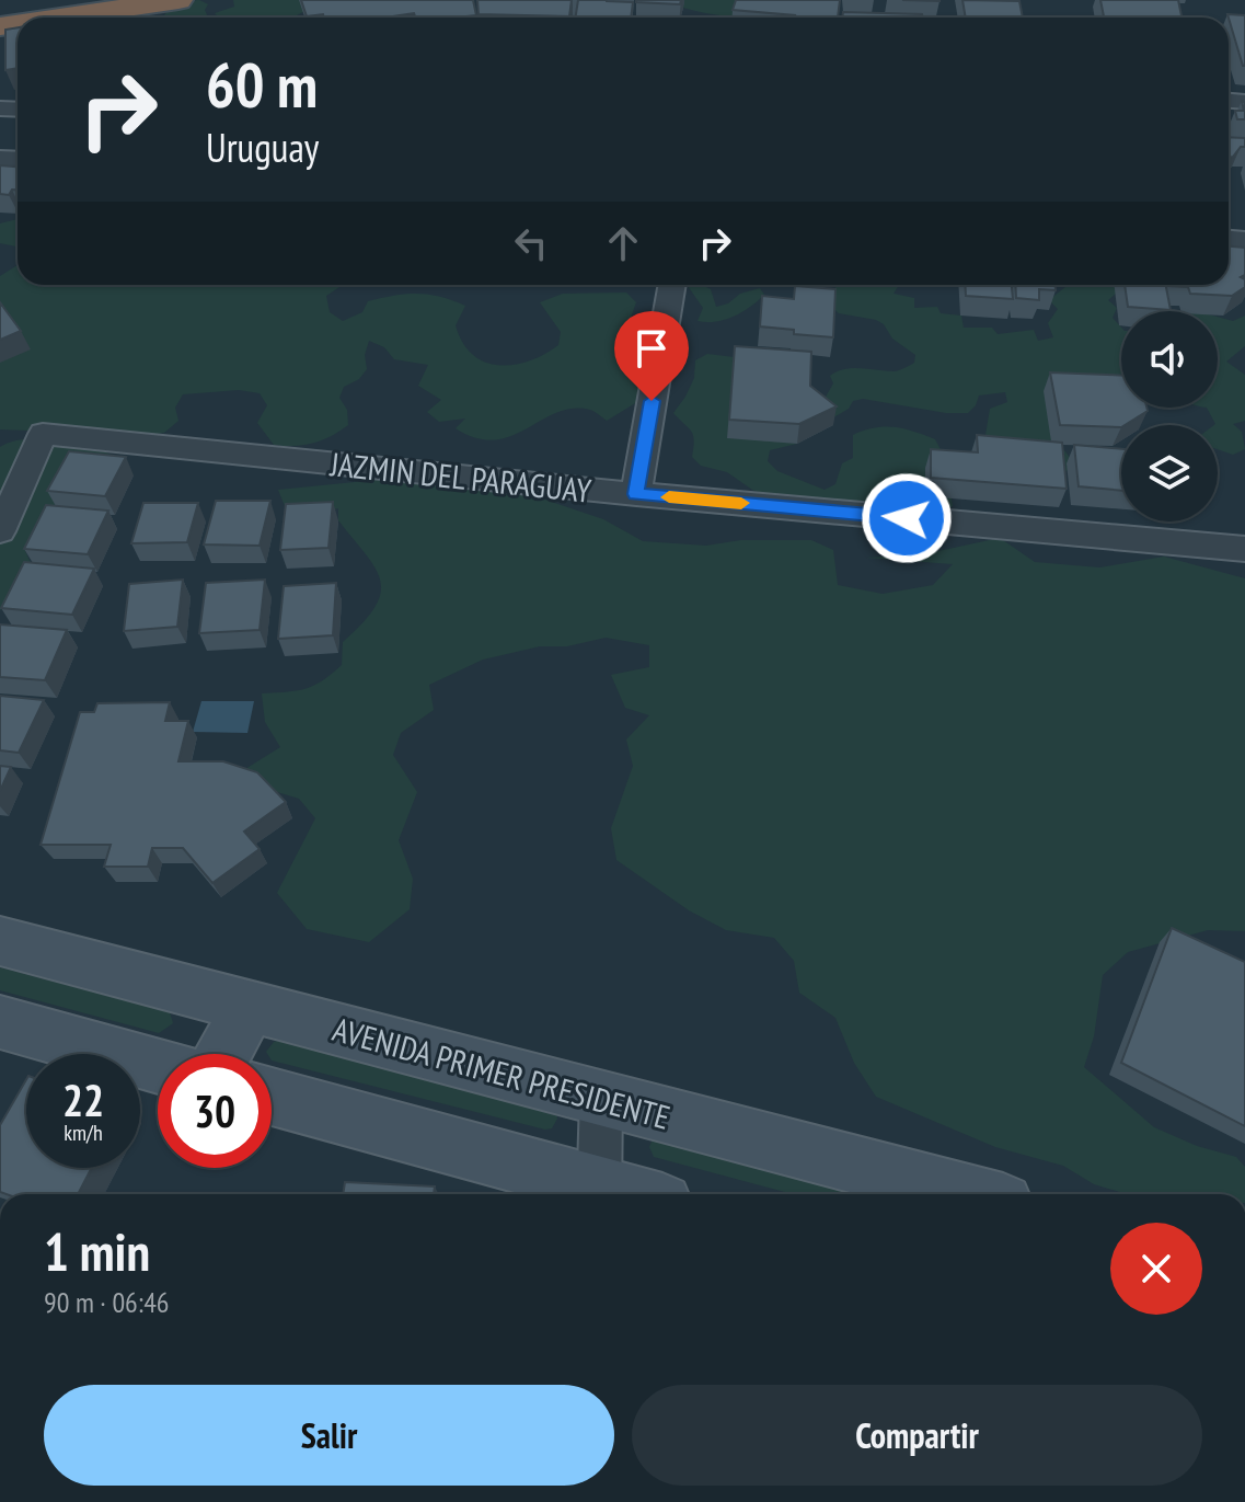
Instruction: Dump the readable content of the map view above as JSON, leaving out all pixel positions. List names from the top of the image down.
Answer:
{
  "streets": {
    "main road": ["AVENIDA PRIMER PRESIDENTE"],
    "street": ["JAZMIN DEL PARAGUAY"]
  },
  "page": {
    "turn": ["60 m", "Uruguay"],
    "speed": "22 km/h",
    "limit": "30",
    "heading": ["1 min", "90 m · 06:46"],
    "buttons": ["Salir", "Compartir"]
  }
}
